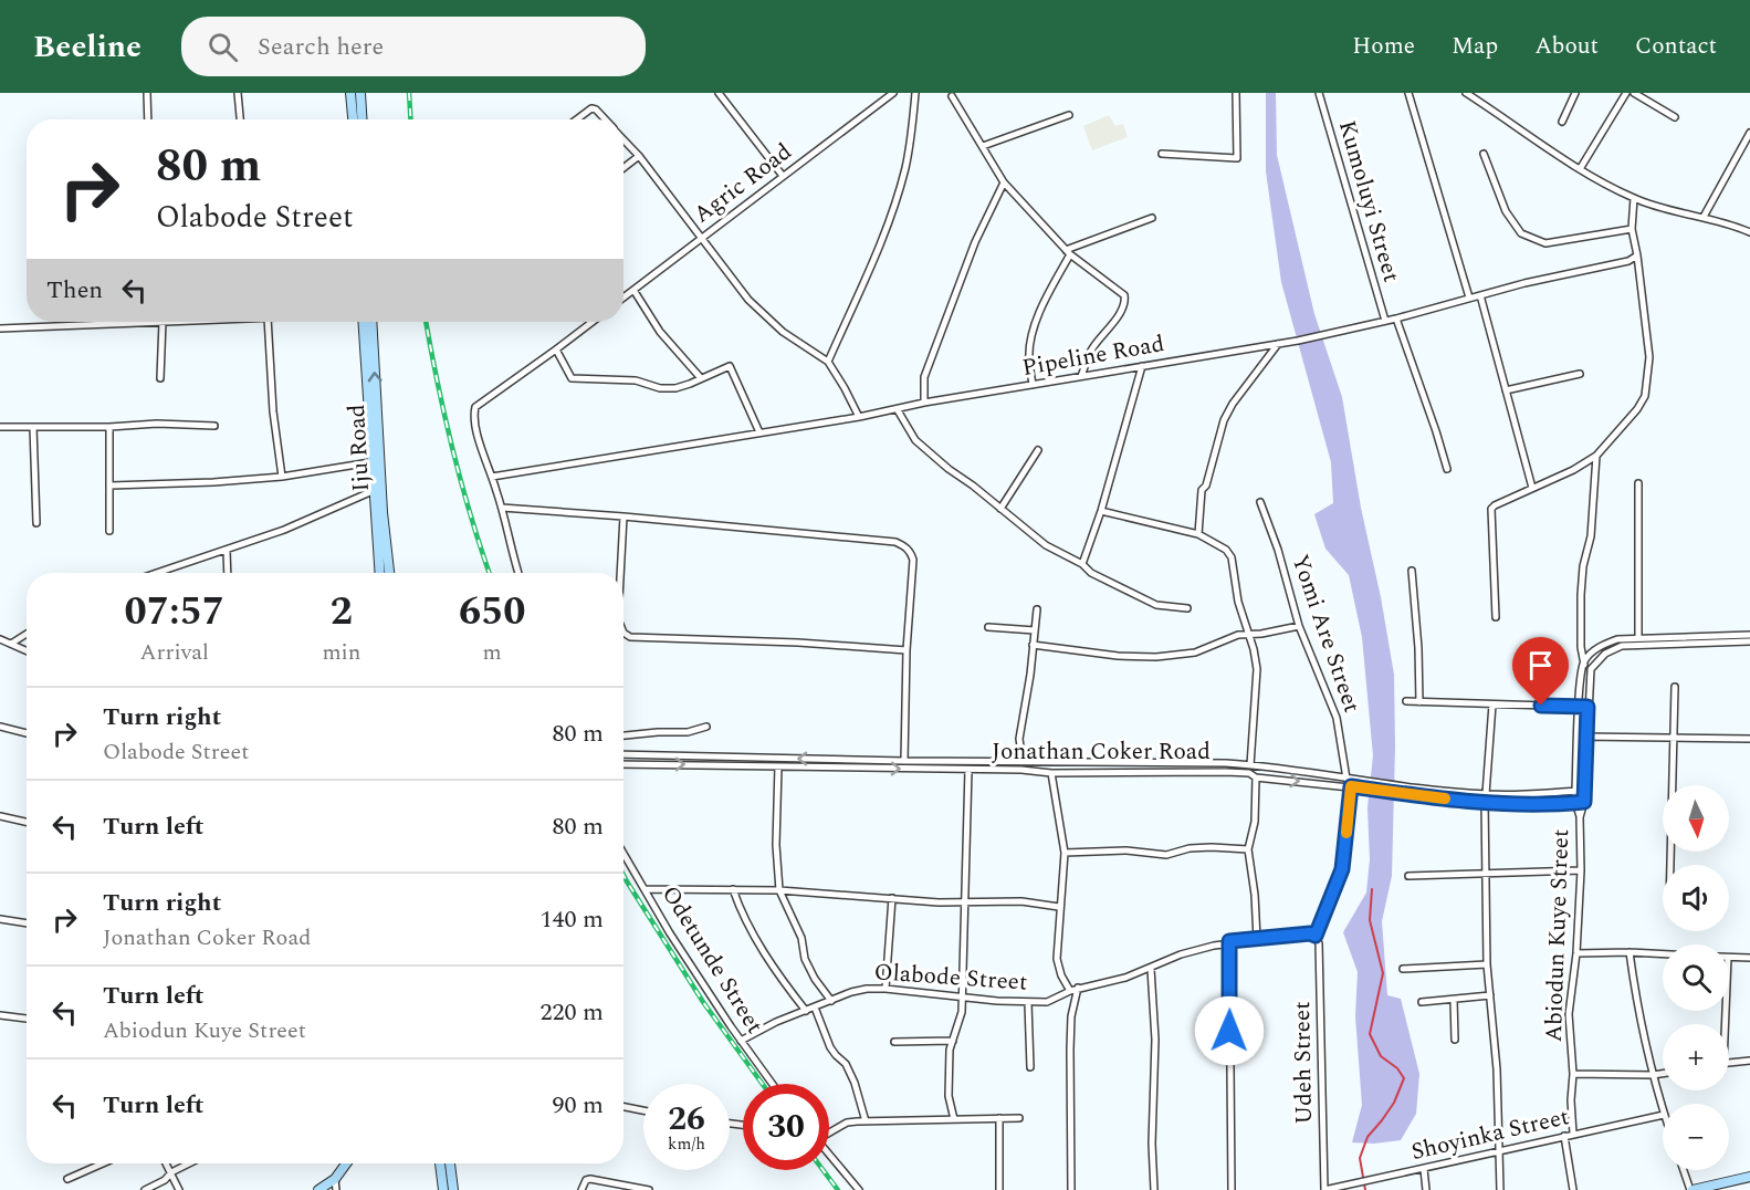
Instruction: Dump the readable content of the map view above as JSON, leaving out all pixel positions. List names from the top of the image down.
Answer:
{
  "streets": {
    "main road": ["Iju Road"],
    "street": [
      "Agric Road",
      "Kumoluyi Street",
      "Pipeline Road",
      "Yomi Are Street",
      "Jonathan Coker Road",
      "Abiodun Kuye Street",
      "Odetunde Street",
      "Olabode Street",
      "Udeh Street",
      "Shoyinka Street"
    ]
  },
  "crossings": [
    ["Kumoluyi Street", "Pipeline Road"],
    ["Yomi Are Street", "Jonathan Coker Road"],
    ["Jonathan Coker Road", "Abiodun Kuye Street"],
    ["Abiodun Kuye Street", "Shoyinka Street"],
    ["Odetunde Street", "Olabode Street"],
    ["Olabode Street", "Udeh Street"],
    ["Udeh Street", "Shoyinka Street"]
  ],
  "north": "bottom",
  "page": {
    "header": "Beeline",
    "search": "Search here",
    "nav": [
      "Home",
      "Map",
      "About",
      "Contact"
    ],
    "turn": ["80 m", "Olabode Street"],
    "then": "Then",
    "eta": [
      "07:57",
      "Arrival",
      "2",
      "min",
      "650",
      "m"
    ],
    "list": [
      {
        "name": "Turn right",
        "note": "Olabode Street",
        "value": "80 m"
      },
      {
        "name": "Turn left",
        "value": "80 m"
      },
      {
        "name": "Turn right",
        "note": "Jonathan Coker Road",
        "value": "140 m"
      },
      {
        "name": "Turn left",
        "note": "Abiodun Kuye Street",
        "value": "220 m"
      },
      {
        "name": "Turn left",
        "value": "90 m"
      }
    ],
    "map_buttons": ["+", "−"],
    "speed": "26 km/h",
    "limit": "30"
  }
}
